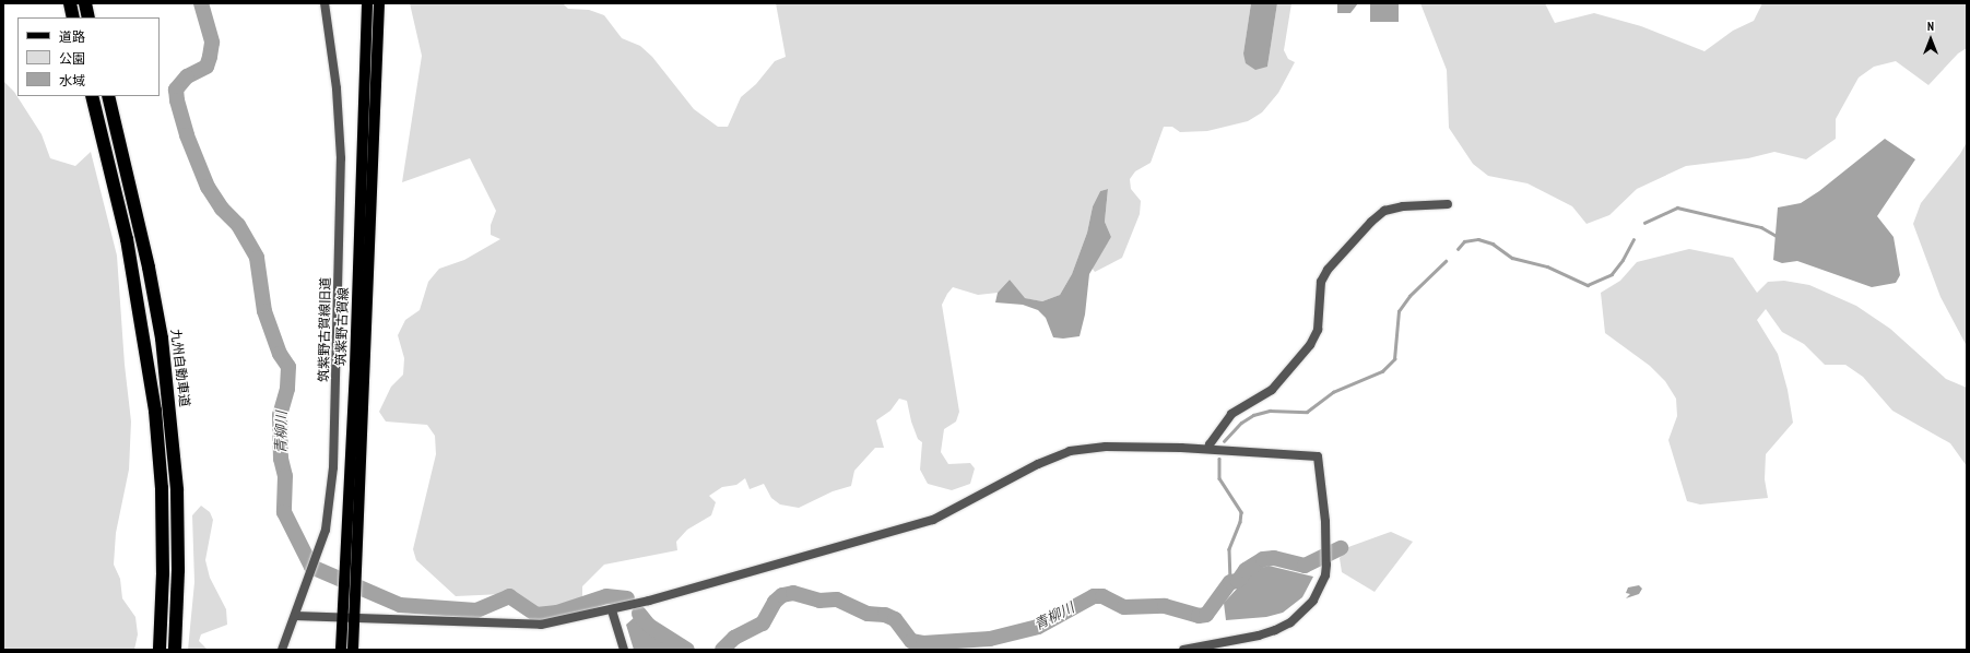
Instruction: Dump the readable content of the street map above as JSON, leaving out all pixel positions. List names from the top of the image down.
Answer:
{
  "streets": {
    "highway": ["九州自動車道"],
    "main road": ["筑紫野古賀線"],
    "street": ["筑紫野古賀線旧道"]
  },
  "water": ["青柳川"],
  "legend": ["道路", "公園", "水域"],
  "north": "top"
}
